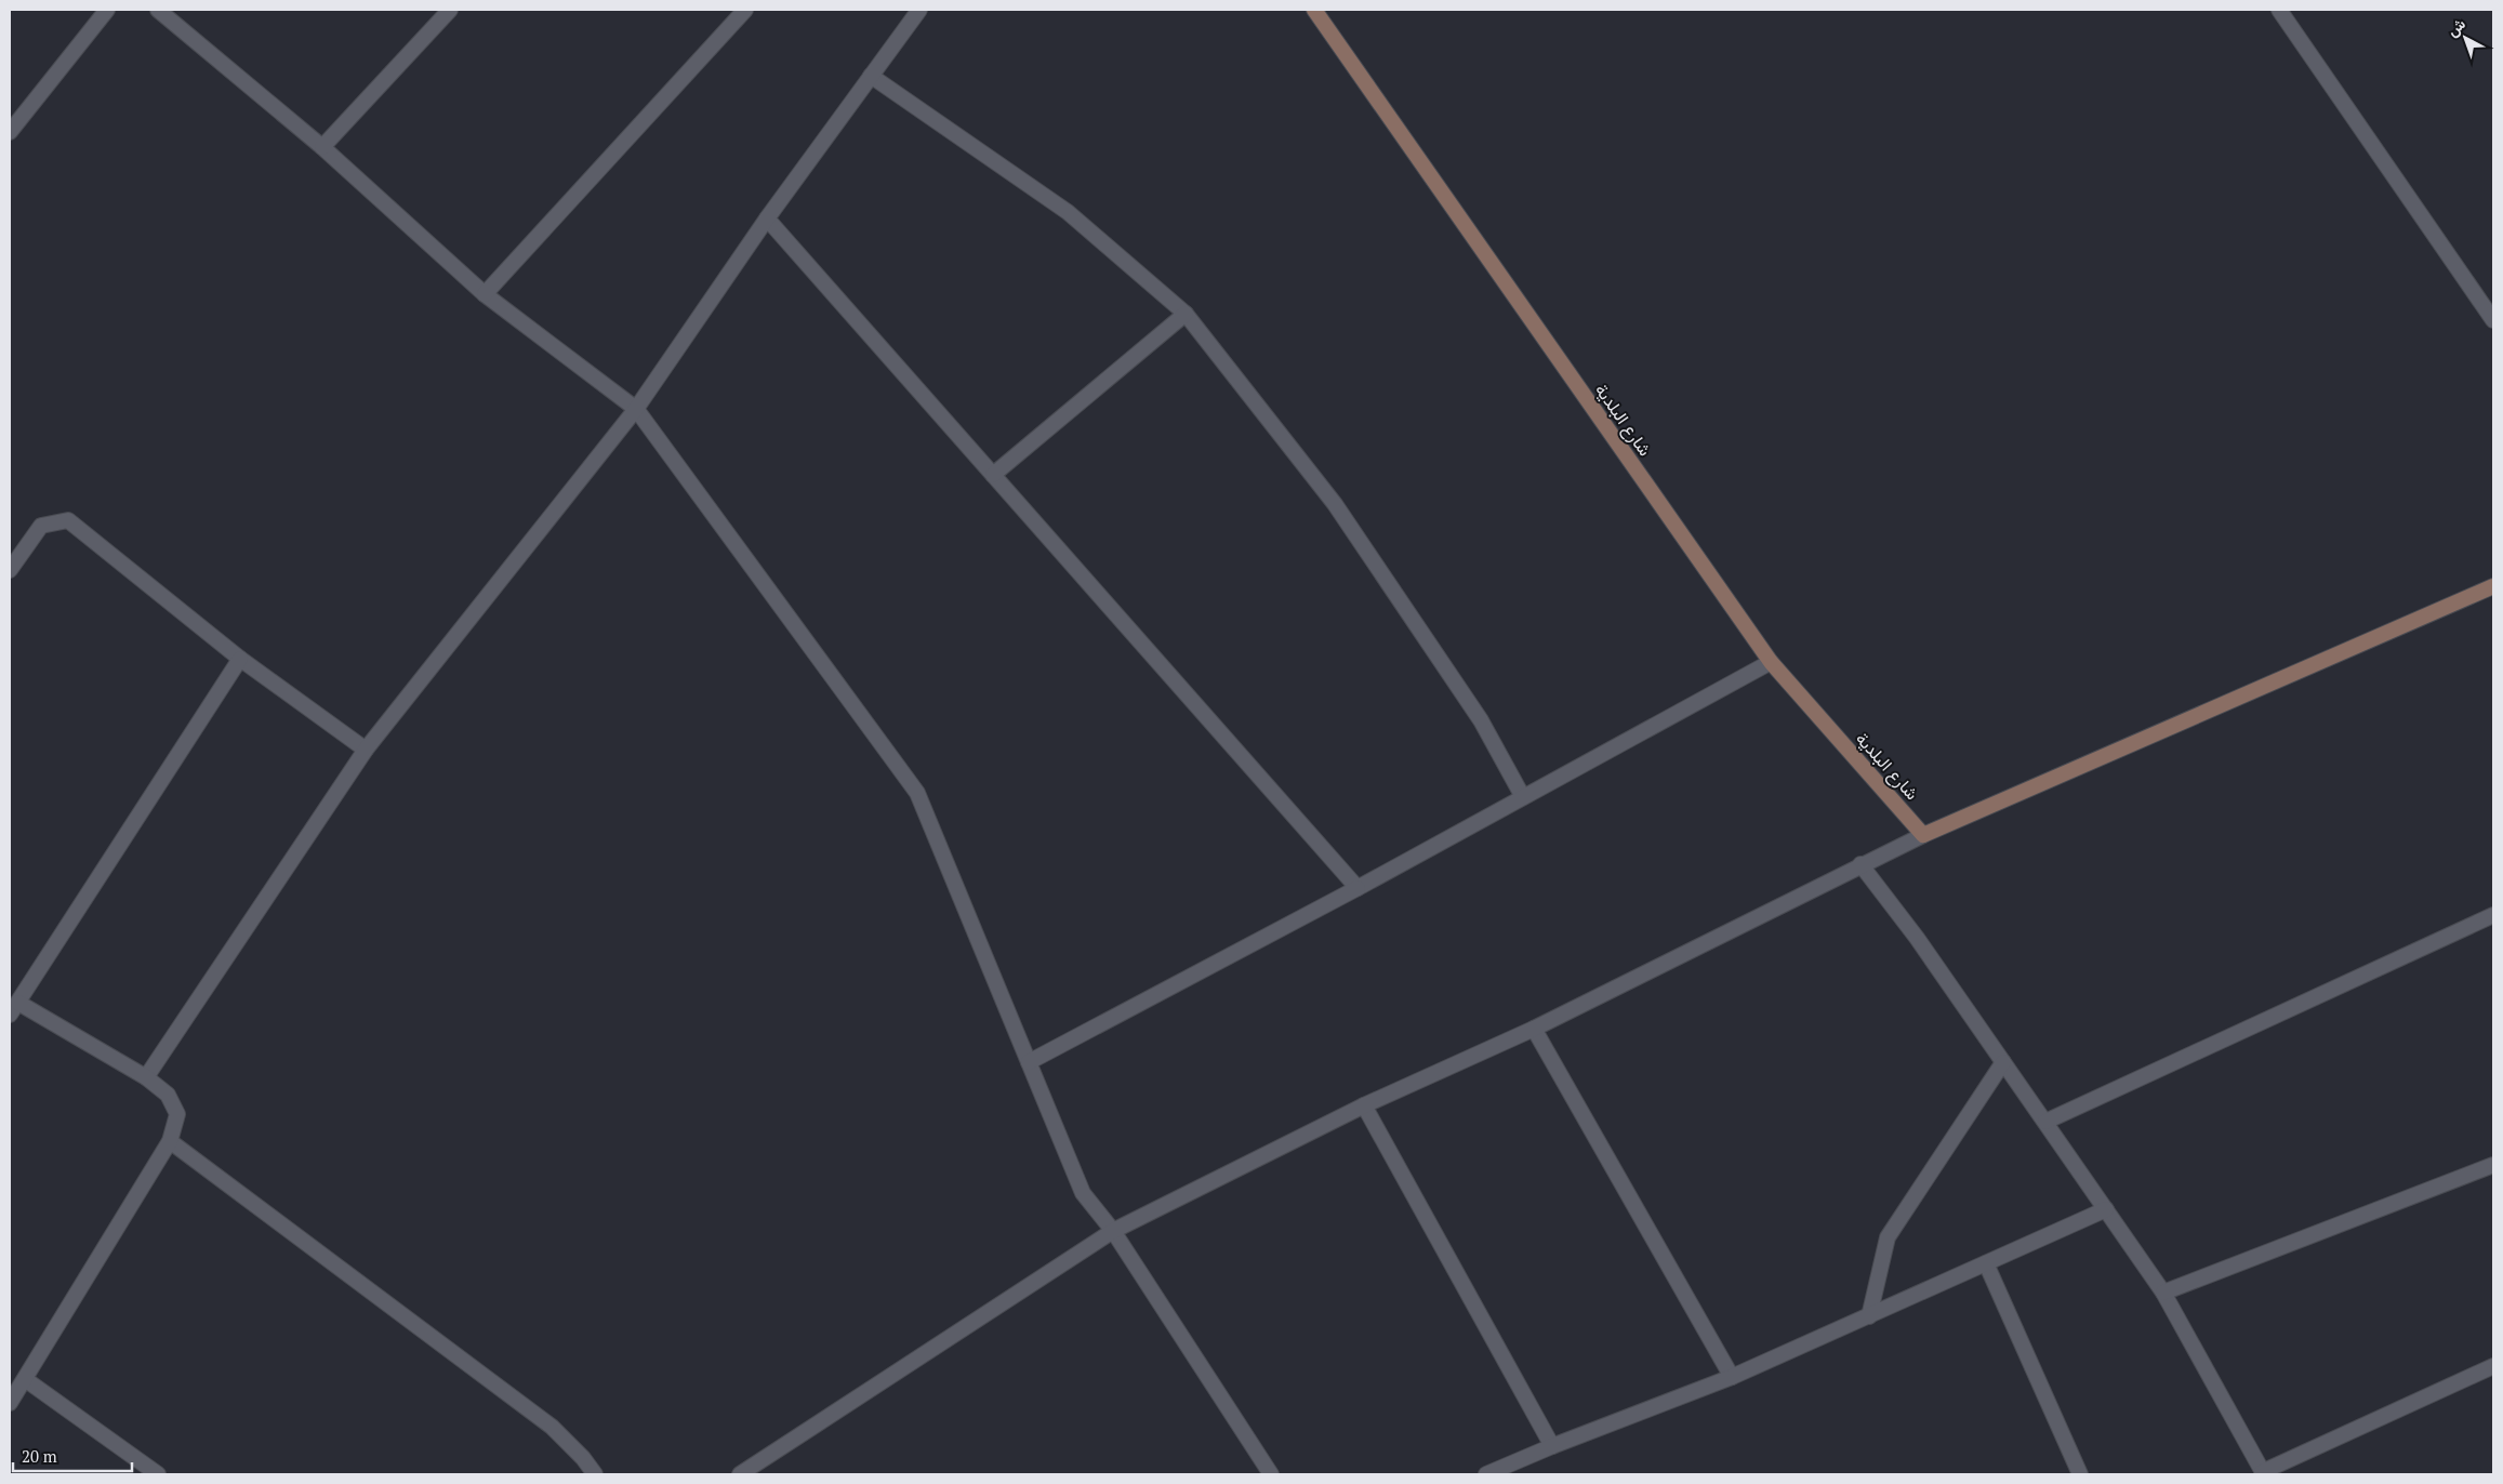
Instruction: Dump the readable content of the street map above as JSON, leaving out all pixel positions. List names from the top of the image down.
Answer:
{
  "streets": {
    "main road": ["شارع البلدية"]
  },
  "scale_bar": "20 m",
  "north": "top left"
}
